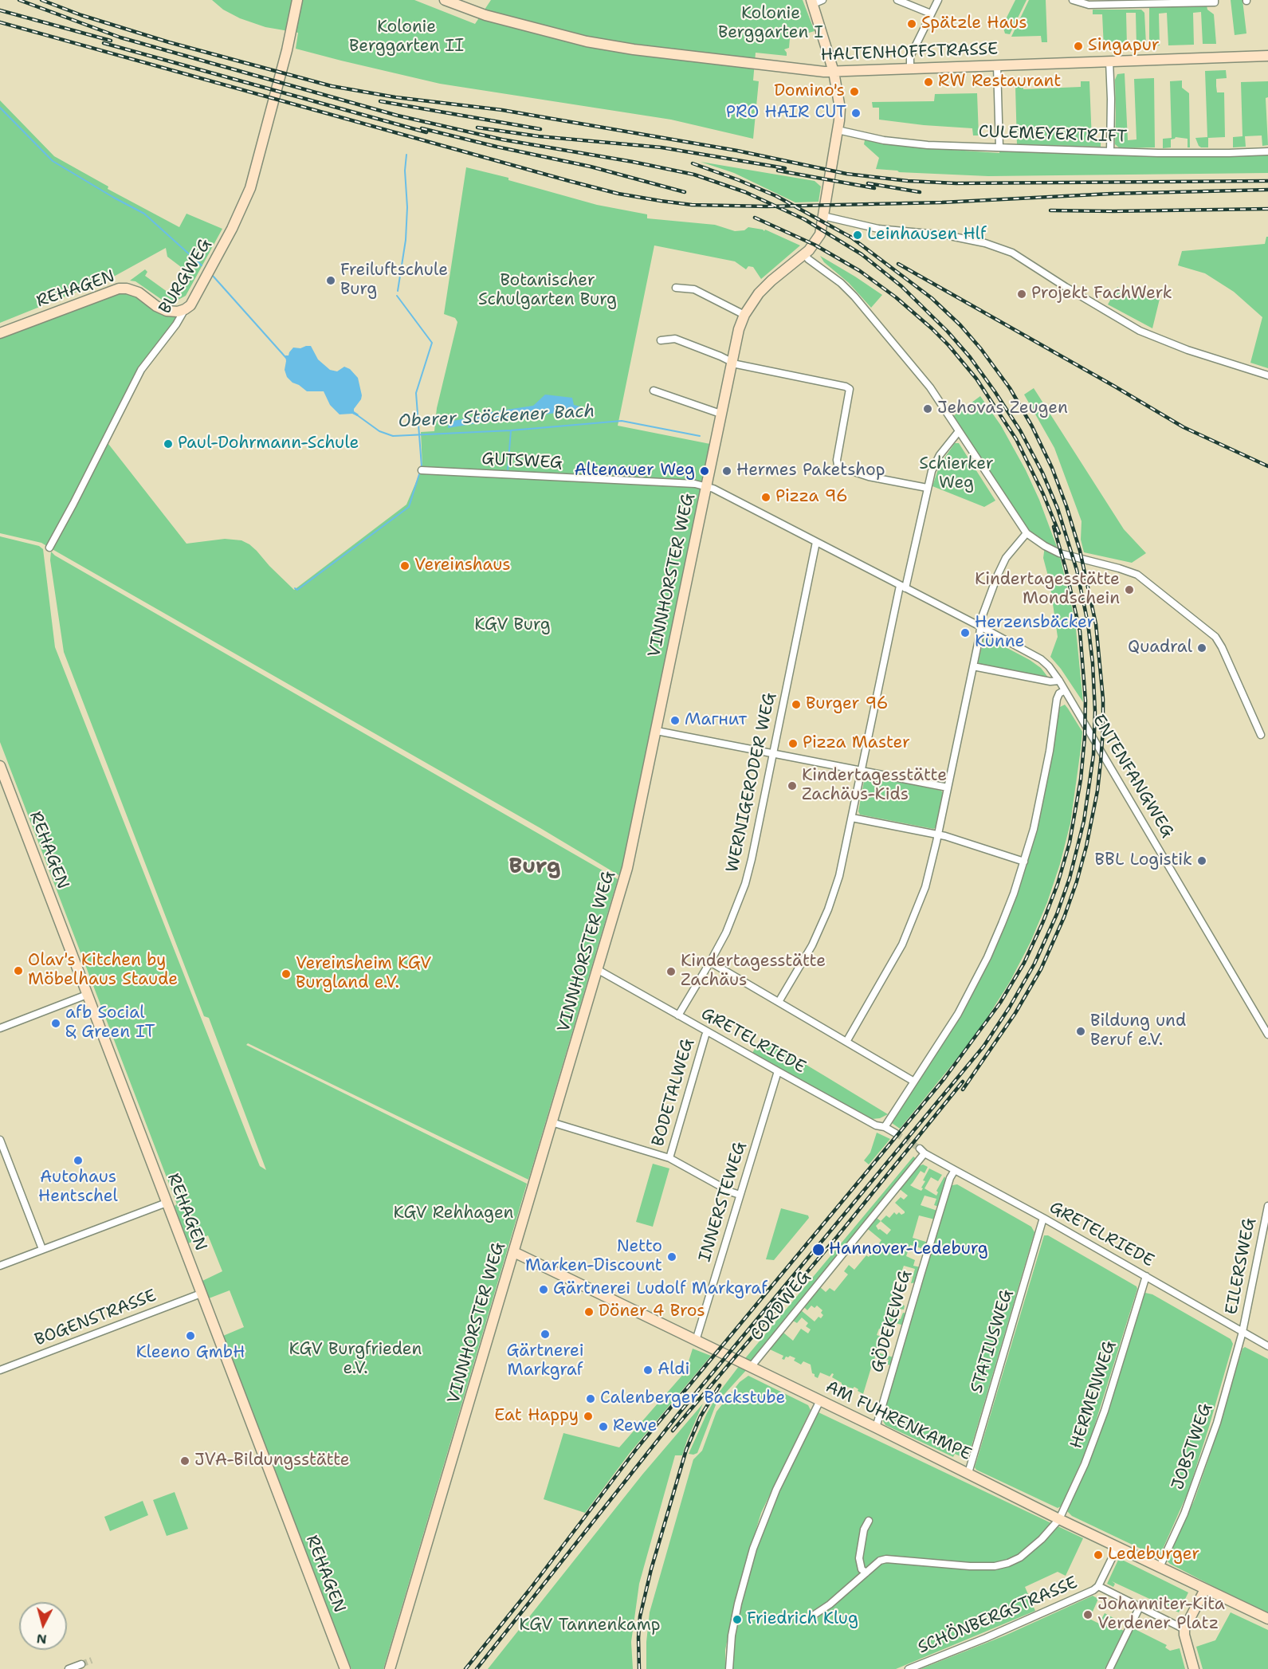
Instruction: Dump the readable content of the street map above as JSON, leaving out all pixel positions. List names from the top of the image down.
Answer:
{
  "streets": {
    "street": [
      "HALTENHOFFSTRASSE",
      "CULEMEYERTRIFT",
      "BURGWEG",
      "REHAGEN",
      "GUTSWEG",
      "VINNHORSTER WEG",
      "ENTENFANGWEG",
      "WERNIGERODER WEG",
      "GRETELRIEDE",
      "BODETALWEG",
      "INNERSTEWEG",
      "EILERSWEG",
      "CORDWEG",
      "BOGENSTRASSE",
      "GÖDEKEWEG",
      "STATIUSWEG",
      "HERMENWEG",
      "AM FUHRENKAMPE",
      "JOBSTWEG",
      "SCHÖNBERGSTRASSE"
    ]
  },
  "crossings": [
    ["HALTENHOFFSTRASSE", "VINNHORSTER WEG"],
    ["CULEMEYERTRIFT", "VINNHORSTER WEG"],
    ["BURGWEG", "REHAGEN"],
    ["REHAGEN", "BOGENSTRASSE"],
    ["GUTSWEG", "VINNHORSTER WEG"],
    ["VINNHORSTER WEG", "GRETELRIEDE"],
    ["VINNHORSTER WEG", "AM FUHRENKAMPE"],
    ["WERNIGERODER WEG", "GRETELRIEDE"],
    ["GRETELRIEDE", "INNERSTEWEG"],
    ["GRETELRIEDE", "EILERSWEG"],
    ["GRETELRIEDE", "CORDWEG"],
    ["GRETELRIEDE", "GÖDEKEWEG"],
    ["GRETELRIEDE", "STATIUSWEG"],
    ["GRETELRIEDE", "HERMENWEG"],
    ["GRETELRIEDE", "JOBSTWEG"],
    ["INNERSTEWEG", "AM FUHRENKAMPE"],
    ["EILERSWEG", "JOBSTWEG"],
    ["CORDWEG", "AM FUHRENKAMPE"],
    ["GÖDEKEWEG", "AM FUHRENKAMPE"],
    ["STATIUSWEG", "AM FUHRENKAMPE"],
    ["HERMENWEG", "AM FUHRENKAMPE"],
    ["AM FUHRENKAMPE", "JOBSTWEG"]
  ],
  "districts": ["Burg"],
  "water": ["Oberer Stöckener Bach"],
  "parks": [
    "Kolonie Berggarten I",
    "Kolonie Berggarten II",
    "Botanischer Schulgarten Burg",
    "Schierker Weg",
    "KGV Burg",
    "KGV Rehhagen",
    "KGV Burgfrieden e.V.",
    "KGV Tannenkamp"
  ],
  "places": [
    "Spätzle Haus",
    "Singapur",
    "RW Restaurant",
    "Domino's",
    "PRO HAIR CUT",
    "Leinhausen Hlf",
    "Freiluftschule Burg",
    "Projekt FachWerk",
    "Jehovas Zeugen",
    "Paul-Dohrmann-Schule",
    "Altenauer Weg",
    "Hermes Paketshop",
    "Pizza 96",
    "Vereinshaus",
    "Kindertagesstätte Mondschein",
    "Herzensbäcker Künne",
    "Quadral",
    "Burger 96",
    "Магнит",
    "Pizza Master",
    "Kindertagesstätte Zachäus-Kids",
    "BBL Logistik",
    "Olav's Kitchen by Möbelhaus Staude",
    "Kindertagesstätte Zachäus",
    "Vereinsheim KGV Burgland e.V.",
    "afb Social & Green IT",
    "Bildung und Beruf e.V.",
    "Autohaus Hentschel",
    "Hannover-Ledeburg",
    "Netto Marken-Discount",
    "Gärtnerei Ludolf Markgraf",
    "Döner 4 Bros",
    "Gärtnerei Markgraf",
    "Kleeno GmbH",
    "Aldi",
    "Calenberger Backstube",
    "Eat Happy",
    "Rewe",
    "JVA-Bildungsstätte",
    "Ledeburger",
    "Johanniter-Kita Verdener Platz",
    "Friedrich Klug"
  ],
  "north": "bottom"
}
